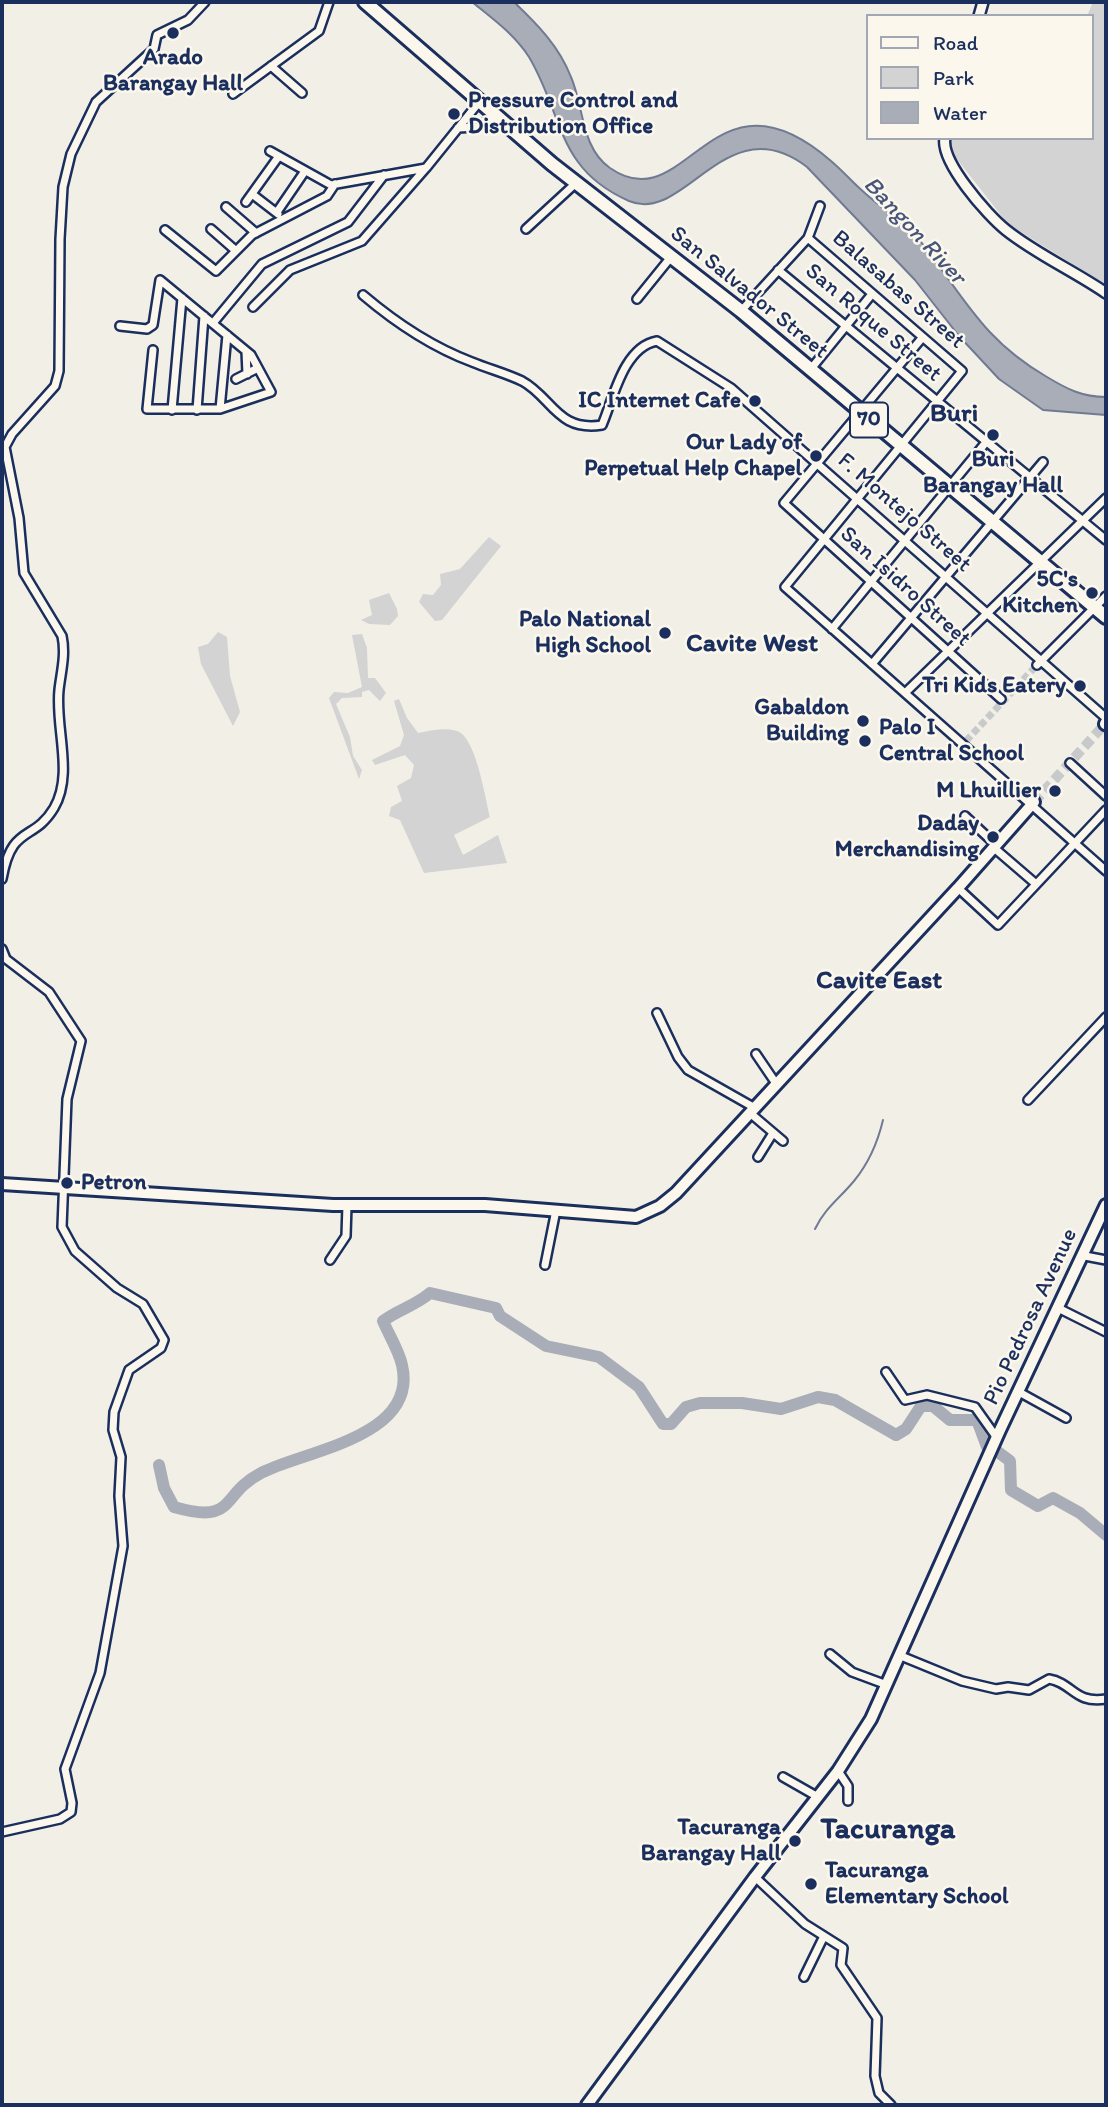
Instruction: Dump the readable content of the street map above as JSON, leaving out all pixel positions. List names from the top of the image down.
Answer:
{
  "streets": {
    "highway": ["San Salvador Street", "70"],
    "main road": ["Pio Pedrosa Avenue"],
    "street": [
      "Balasabas Street",
      "San Roque Street",
      "F. Montejo Street",
      "San Isidro Street"
    ]
  },
  "crossings": [
    ["Balasabas Street", "San Roque Street"],
    ["F. Montejo Street", "San Isidro Street"]
  ],
  "districts": [
    "Buri",
    "Cavite West",
    "Cavite East",
    "Tacuranga"
  ],
  "water": ["Bangon River"],
  "places": [
    "Arado Barangay Hall",
    "Pressure Control and Distribution Office",
    "IC Internet Cafe",
    "Buri Barangay Hall",
    "Our Lady of Perpetual Help Chapel",
    "5C's Kitchen",
    "Palo National High School",
    "Tri Kids Eatery",
    "Gabaldon Building",
    "Palo I Central School",
    "M Lhuillier",
    "Daday Merchandising",
    "Petron",
    "Tacuranga Barangay Hall",
    "Tacuranga Elementary School"
  ],
  "legend": ["Road", "Park", "Water"]
}
